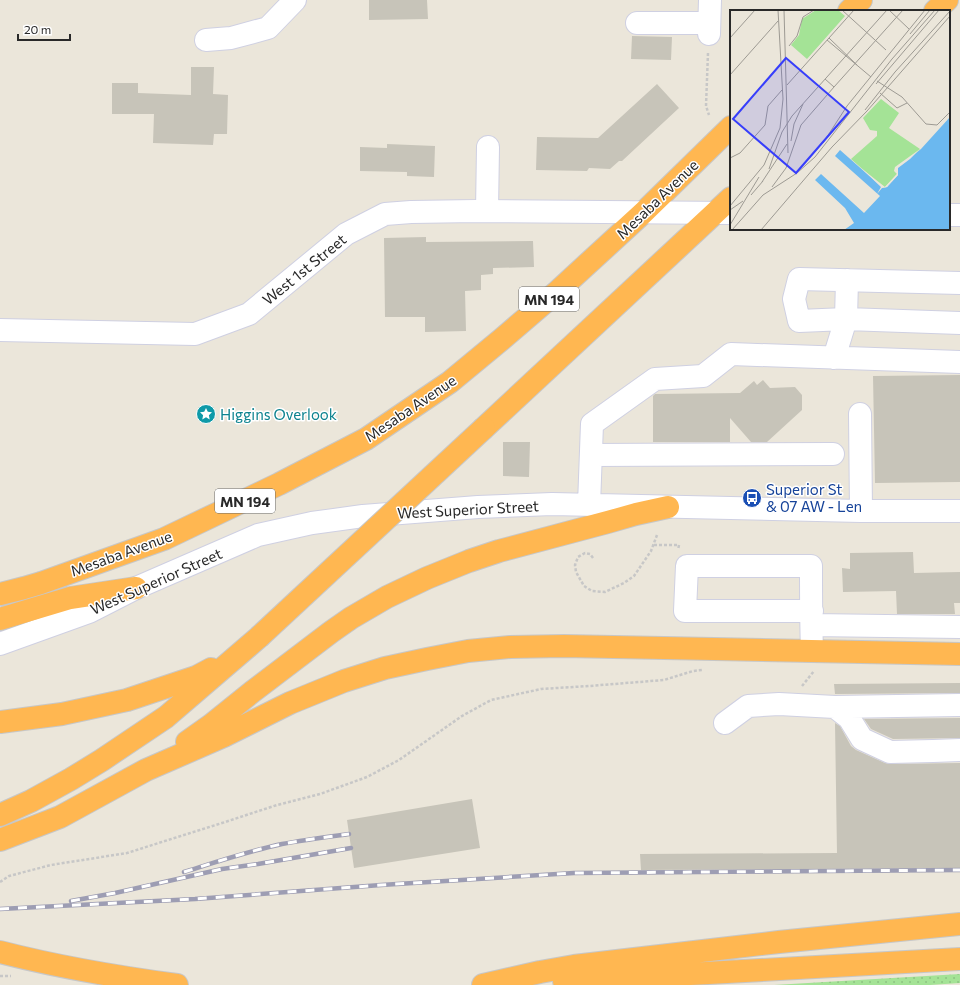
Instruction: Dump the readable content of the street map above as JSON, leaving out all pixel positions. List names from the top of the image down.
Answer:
{
  "streets": {
    "highway": ["Mesaba Avenue", "MN 194"],
    "street": ["West 1st Street", "West Superior Street"]
  },
  "crossings": [
    ["Mesaba Avenue", "West 1st Street"],
    ["Mesaba Avenue", "MN 194"]
  ],
  "places": {
    "place": ["Higgins Overlook"],
    "bus stop": ["Superior St & 07 AW - Len"]
  },
  "scale_bar": "20 m"
}
